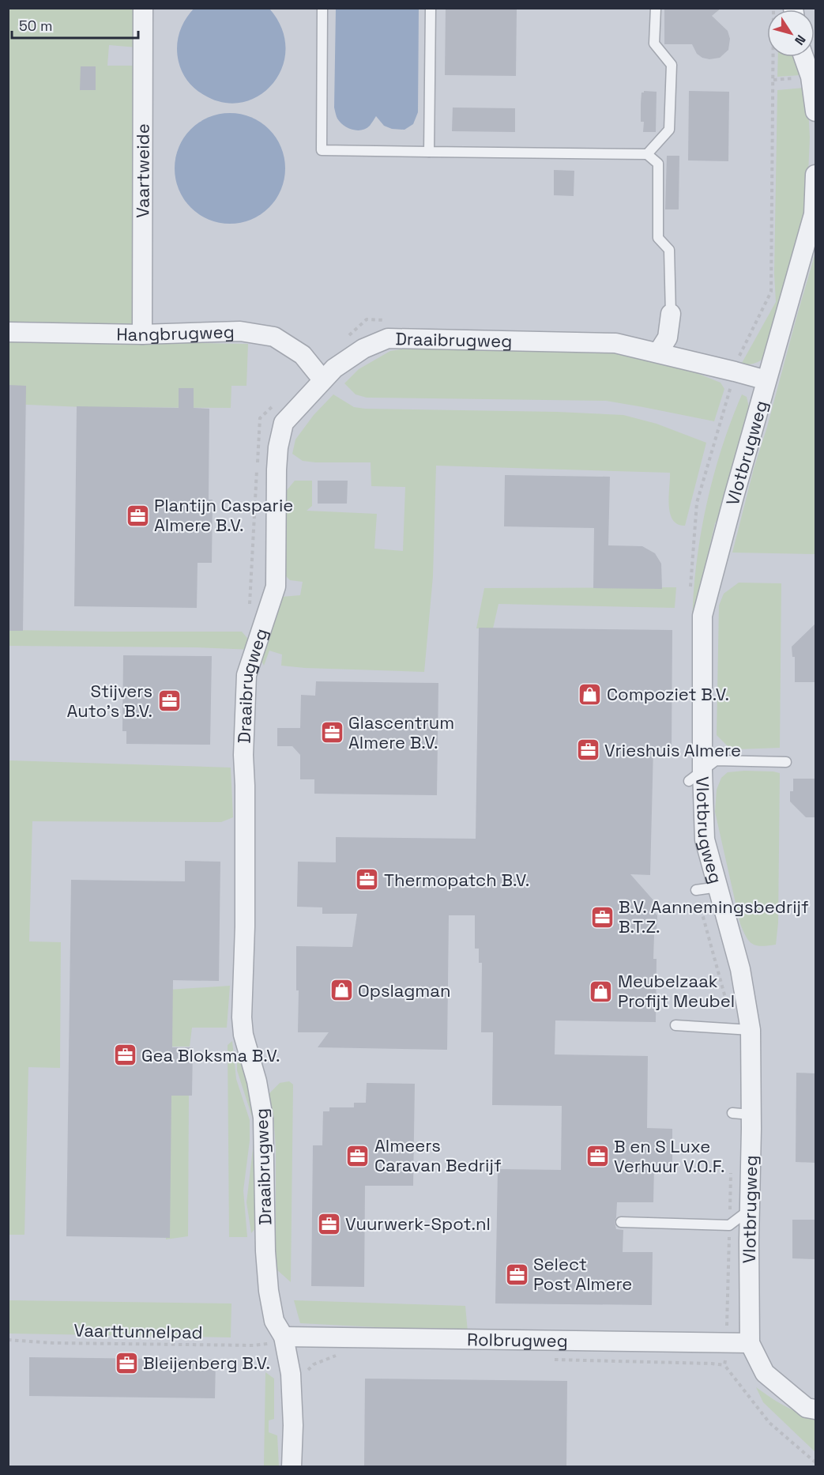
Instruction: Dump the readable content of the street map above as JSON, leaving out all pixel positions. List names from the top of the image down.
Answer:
{
  "streets": {
    "street": [
      "Vaartweide",
      "Hangbrugweg",
      "Draaibrugweg",
      "Vlotbrugweg",
      "Rolbrugweg"
    ],
    "path": ["Vaarttunnelpad"]
  },
  "crossings": [
    ["Vaartweide", "Hangbrugweg"],
    ["Hangbrugweg", "Draaibrugweg"],
    ["Draaibrugweg", "Vlotbrugweg"],
    ["Draaibrugweg", "Vaarttunnelpad"],
    ["Draaibrugweg", "Rolbrugweg"],
    ["Vlotbrugweg", "Rolbrugweg"],
    ["Vaarttunnelpad", "Rolbrugweg"]
  ],
  "places": {
    "office": [
      "Plantijn Casparie Almere B.V.",
      "Stijvers Auto's B.V.",
      "Glascentrum Almere B.V.",
      "Vrieshuis Almere",
      "Thermopatch B.V.",
      "B.V. Aannemingsbedrijf B.T.Z.",
      "Gea Bloksma B.V.",
      "Almeers Caravan Bedrijf",
      "B en S Luxe Verhuur V.O.F.",
      "Vuurwerk-Spot.nl",
      "Select Post Almere",
      "Bleijenberg B.V."
    ],
    "shop": ["Compoziet B.V.", "Opslagman", "Meubelzaak Profijt Meubel"]
  },
  "scale_bar": "50 m",
  "north": "bottom right"
}
